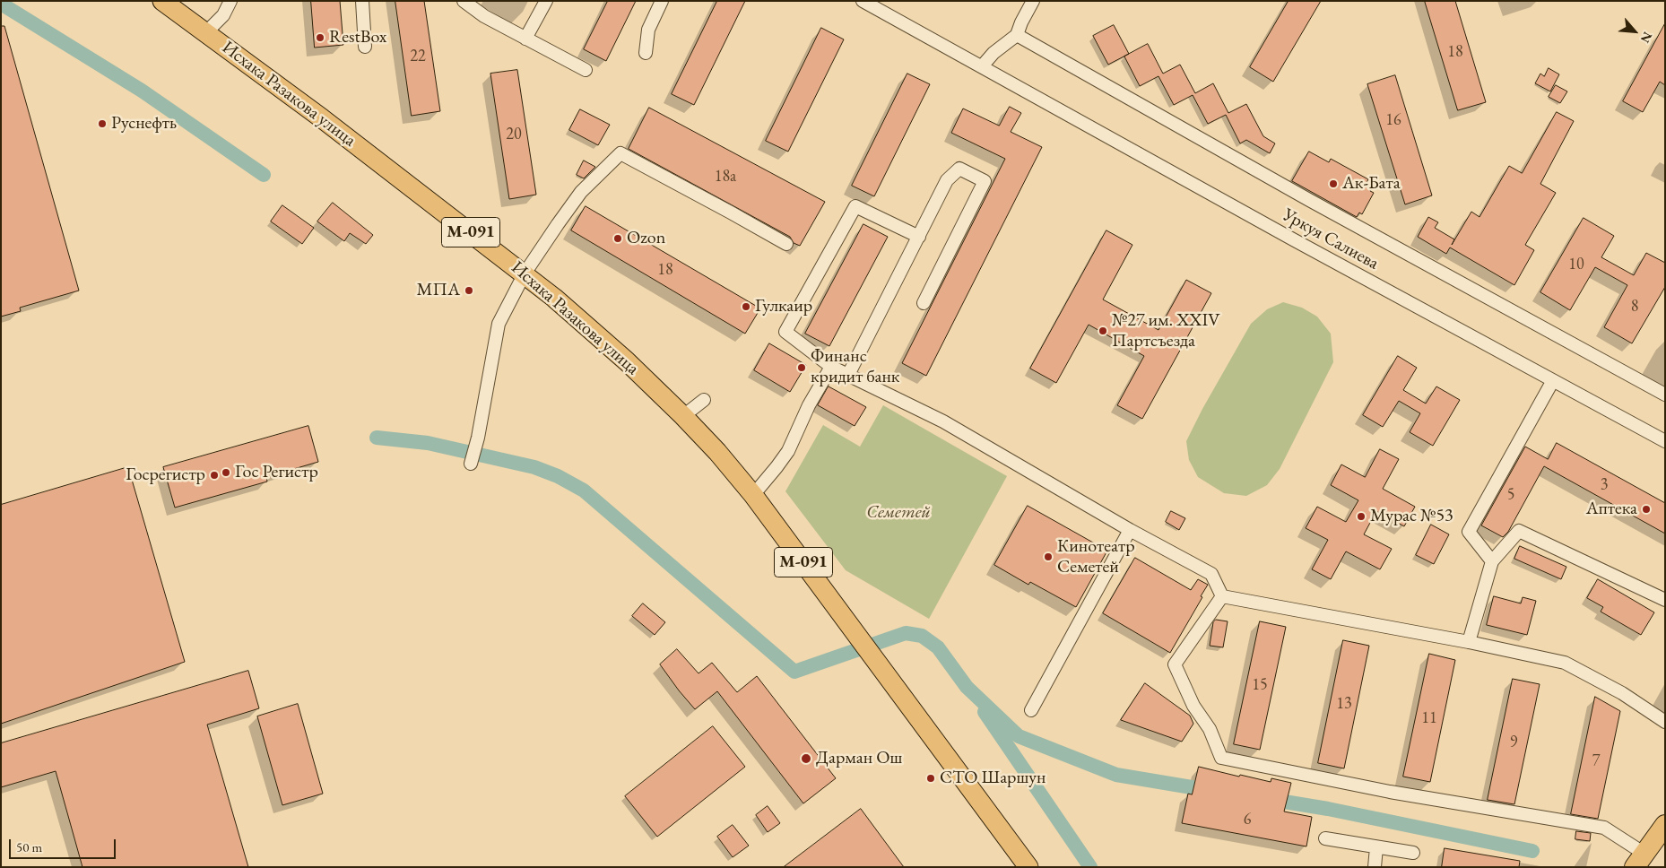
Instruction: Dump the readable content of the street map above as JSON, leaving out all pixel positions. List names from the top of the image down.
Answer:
{
  "streets": {
    "main road": ["Исхака Разакова улица", "М-091"],
    "street": ["Уркуя Салиева"]
  },
  "crossings": [
    ["Исхака Разакова улица", "М-091"]
  ],
  "parks": ["Семетей"],
  "places": [
    "RestBox",
    "Руснефть",
    "Ак-Бата",
    "Ozon",
    "МПА",
    "Гулкаир",
    "№27 им. XXIV Партсъезда",
    "Финанс кридит банк",
    "Гос Регистр",
    "Госрегистр",
    "Аптека",
    "Мурас №53",
    "Кинотеатр Семетей",
    "Дарман Ош",
    "СТО Шаршун"
  ],
  "house_numbers": [
    "18",
    "22",
    "16",
    "20",
    "18а",
    "10",
    "18",
    "8",
    "3",
    "5",
    "15",
    "13",
    "11",
    "9",
    "7",
    "6"
  ],
  "scale_bar": "50 m",
  "north": "bottom right"
}
